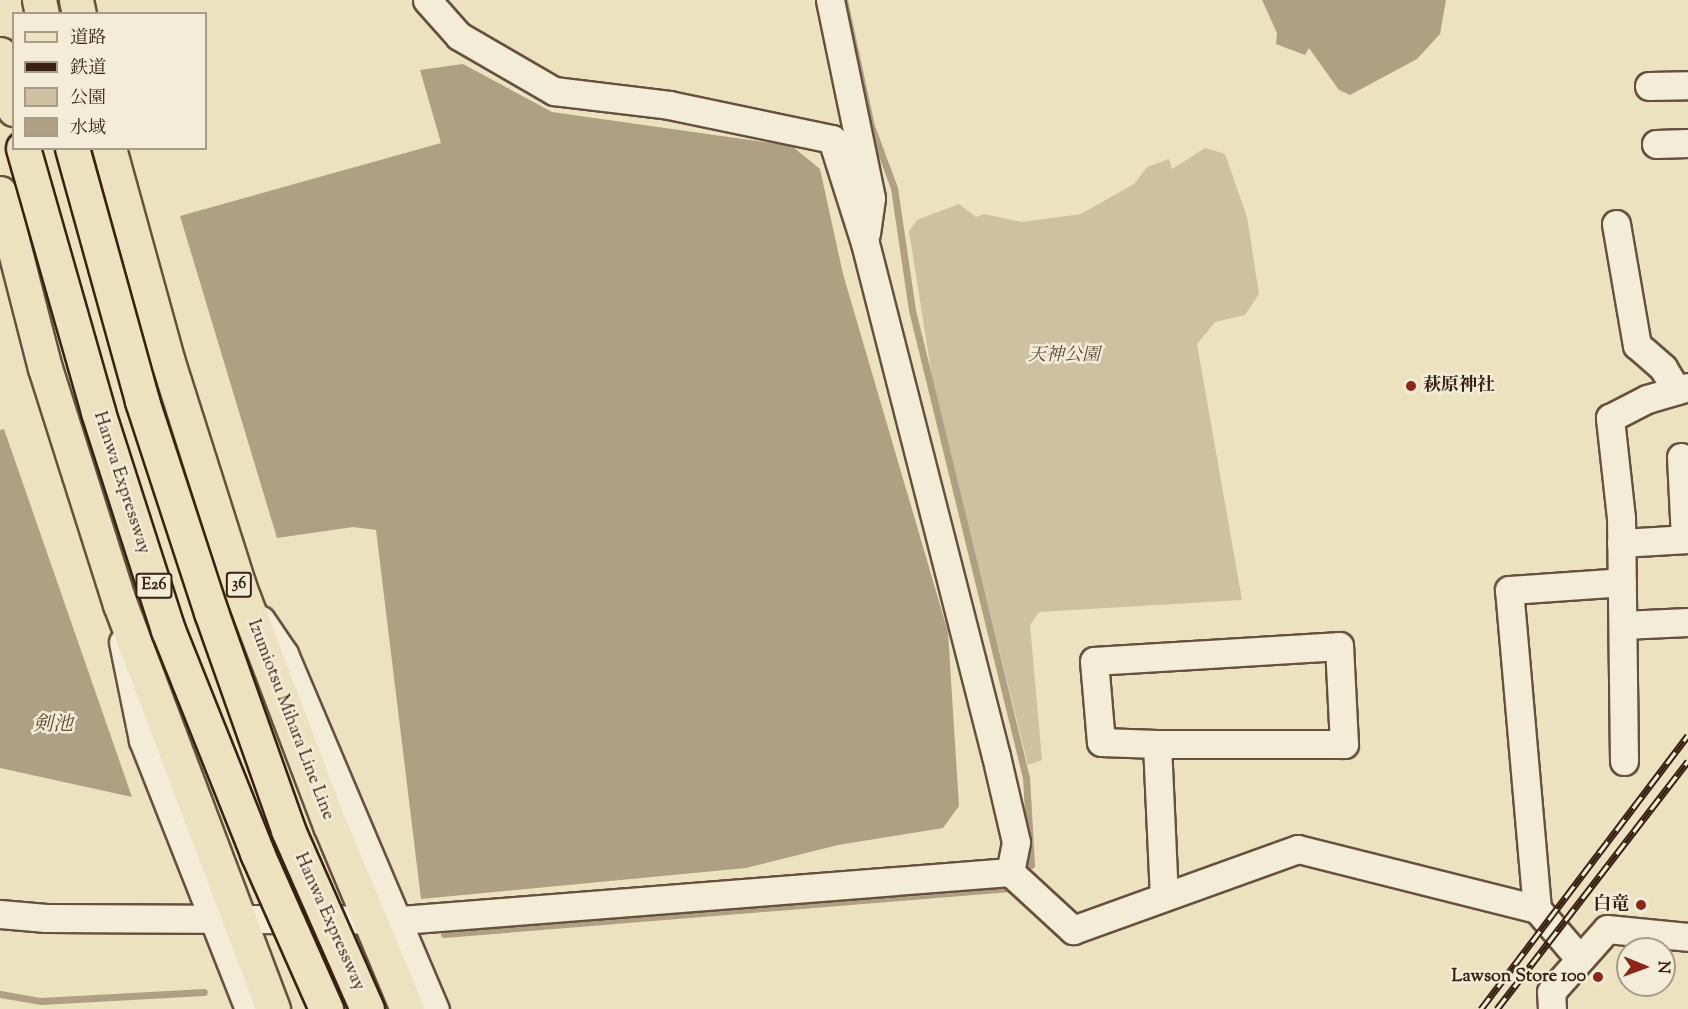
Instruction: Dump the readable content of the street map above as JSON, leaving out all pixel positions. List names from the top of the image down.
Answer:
{
  "streets": {
    "main road": [
      "Hanwa Expressway",
      "36",
      "E26",
      "Izumiotsu Mihara Line Line"
    ]
  },
  "water": ["剣池"],
  "parks": ["天神公園"],
  "places": ["萩原神社", "白竜", "Lawson Store 100"],
  "legend": [
    "道路",
    "鉄道",
    "公園",
    "水域"
  ],
  "north": "right"
}
